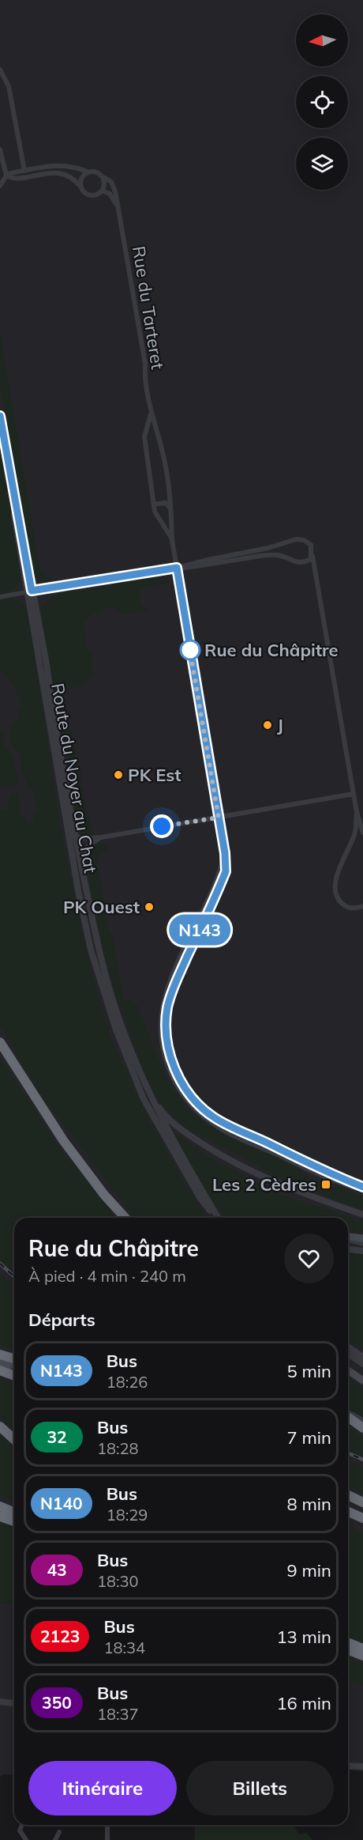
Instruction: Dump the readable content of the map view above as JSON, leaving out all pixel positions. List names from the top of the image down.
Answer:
{
  "streets": {
    "street": ["Rue du Tarteret", "Route du Noyer au Chat"]
  },
  "places": {
    "other": [
      "Rue du Châpitre",
      "J",
      "PK Est",
      "PK Ouest"
    ],
    "transit": ["Les 2 Cèdres"]
  },
  "lines": ["bus line N143"],
  "north": "left",
  "page": {
    "on_map": "N143",
    "heading": [
      ["Rue du Châpitre", "À pied · 4 min · 240 m"],
      "Départs"
    ],
    "list": [
      {
        "mark": "N143",
        "name": "Bus",
        "note": "18:26",
        "value": "5 min"
      },
      {
        "mark": "32",
        "name": "Bus",
        "note": "18:28",
        "value": "7 min"
      },
      {
        "mark": "N140",
        "name": "Bus",
        "note": "18:29",
        "value": "8 min"
      },
      {
        "mark": "43",
        "name": "Bus",
        "note": "18:30",
        "value": "9 min"
      },
      {
        "mark": "2123",
        "name": "Bus",
        "note": "18:34",
        "value": "13 min"
      },
      {
        "mark": "350",
        "name": "Bus",
        "note": "18:37",
        "value": "16 min"
      }
    ],
    "buttons": ["Itinéraire", "Billets"]
  }
}
